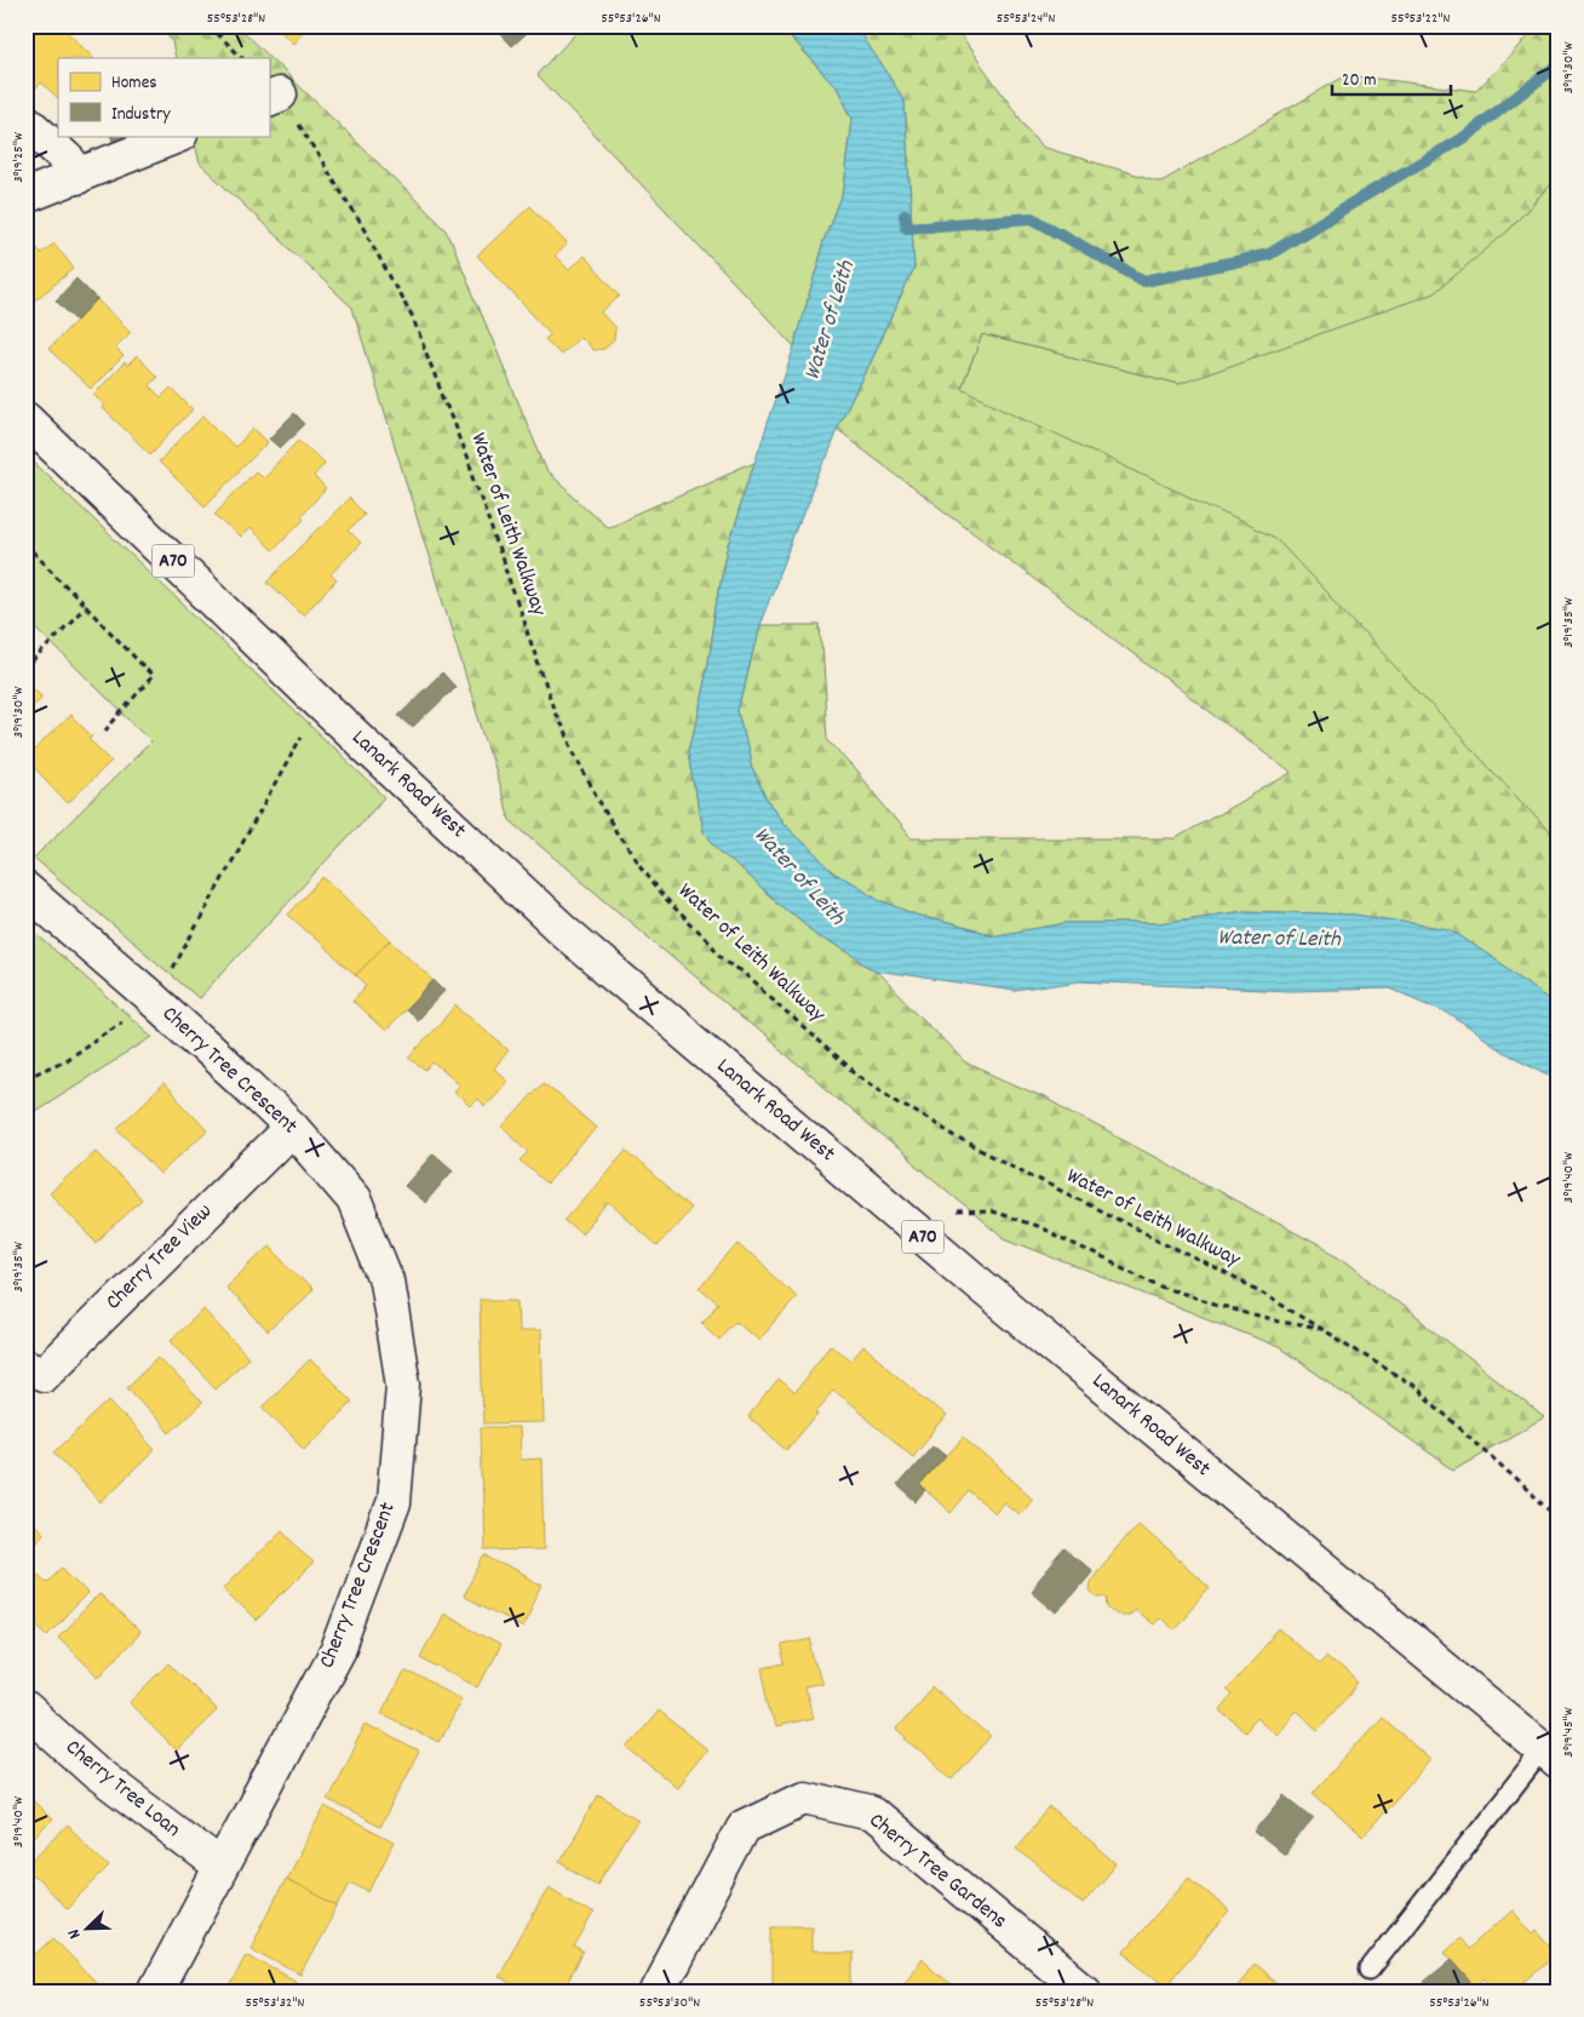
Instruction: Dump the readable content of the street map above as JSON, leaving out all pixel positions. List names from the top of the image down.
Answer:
{
  "streets": {
    "street": [
      "A70",
      "Lanark Road West",
      "Cherry Tree Crescent",
      "Cherry Tree View",
      "Cherry Tree Loan",
      "Cherry Tree Gardens"
    ],
    "path": ["Water of Leith Walkway"]
  },
  "crossings": [
    ["Cherry Tree Crescent", "Cherry Tree View"],
    ["Cherry Tree Crescent", "Cherry Tree Loan"]
  ],
  "water": ["Water of Leith"],
  "legend": ["Homes", "Industry"],
  "scale_bar": "20 m",
  "north": "bottom left",
  "coordinates": [
    "55°53'28\"N",
    "55°53'26\"N",
    "55°53'24\"N",
    "55°53'22\"N",
    "3°19'30\"W",
    "3°19'25\"W",
    "3°19'35\"W",
    "3°19'40\"W",
    "3°19'45\"W",
    "55°53'32\"N",
    "55°53'30\"N"
  ]
}
